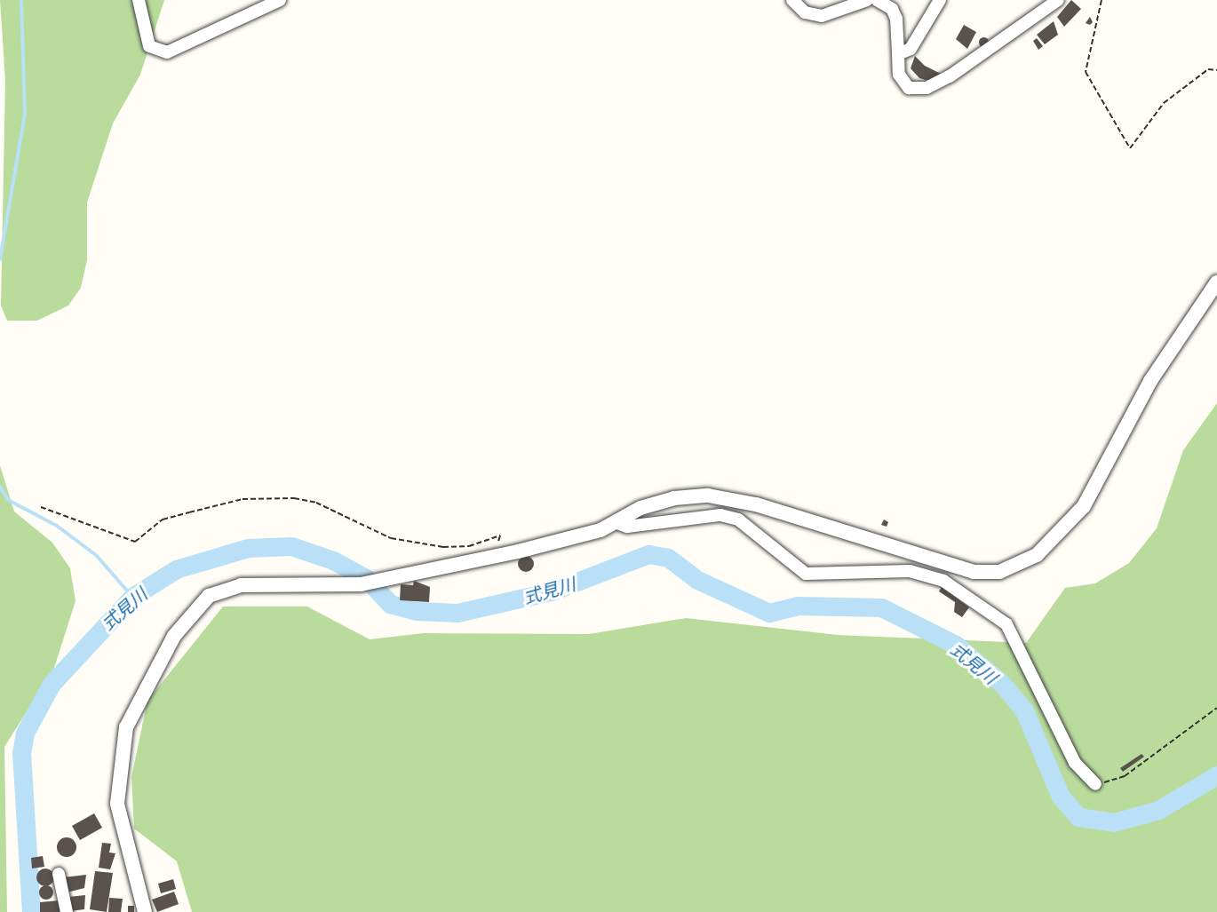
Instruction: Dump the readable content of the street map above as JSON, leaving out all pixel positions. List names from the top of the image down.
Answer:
{
  "water": ["式見川"]
}
